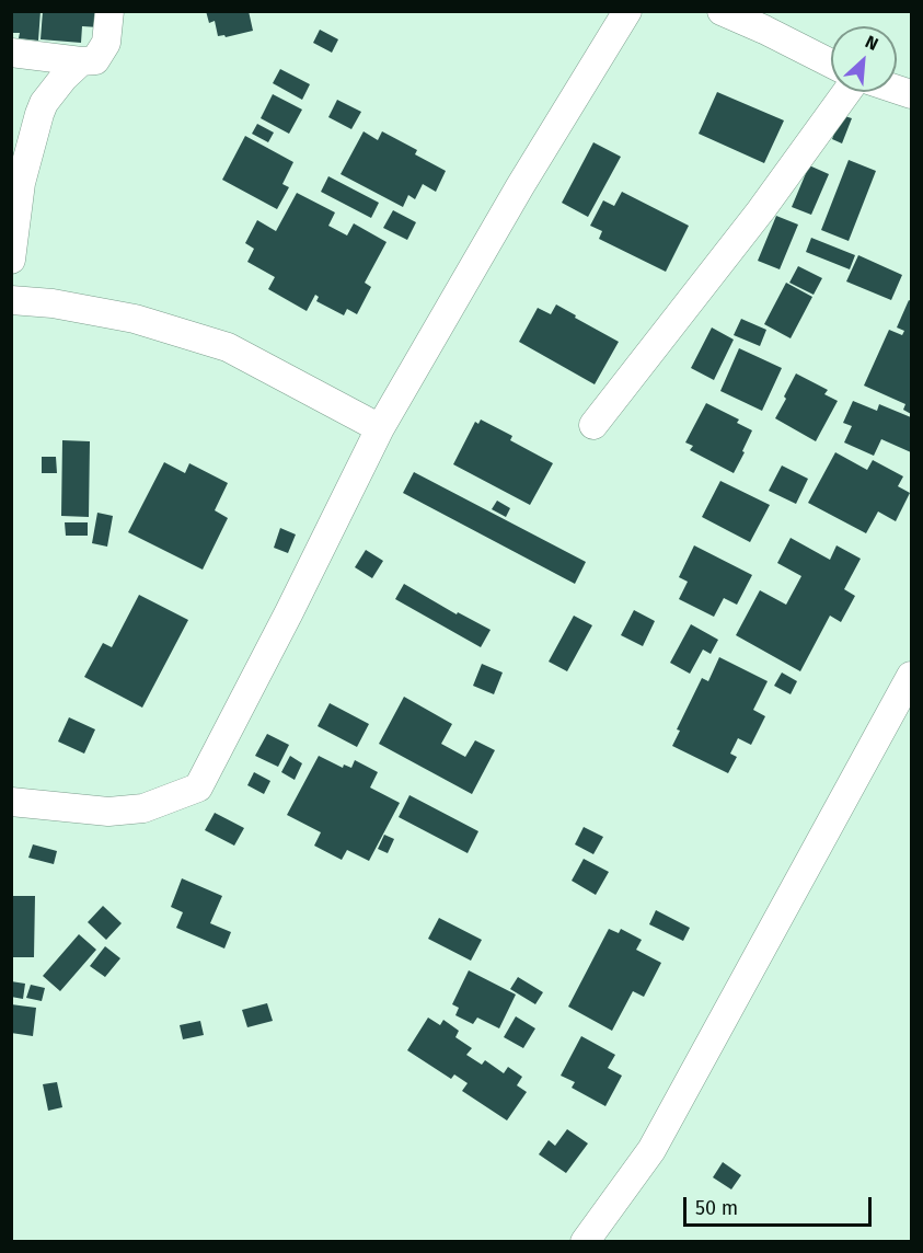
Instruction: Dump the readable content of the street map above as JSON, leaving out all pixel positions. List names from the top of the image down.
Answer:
{
  "scale_bar": "50 m",
  "north": "top right"
}
